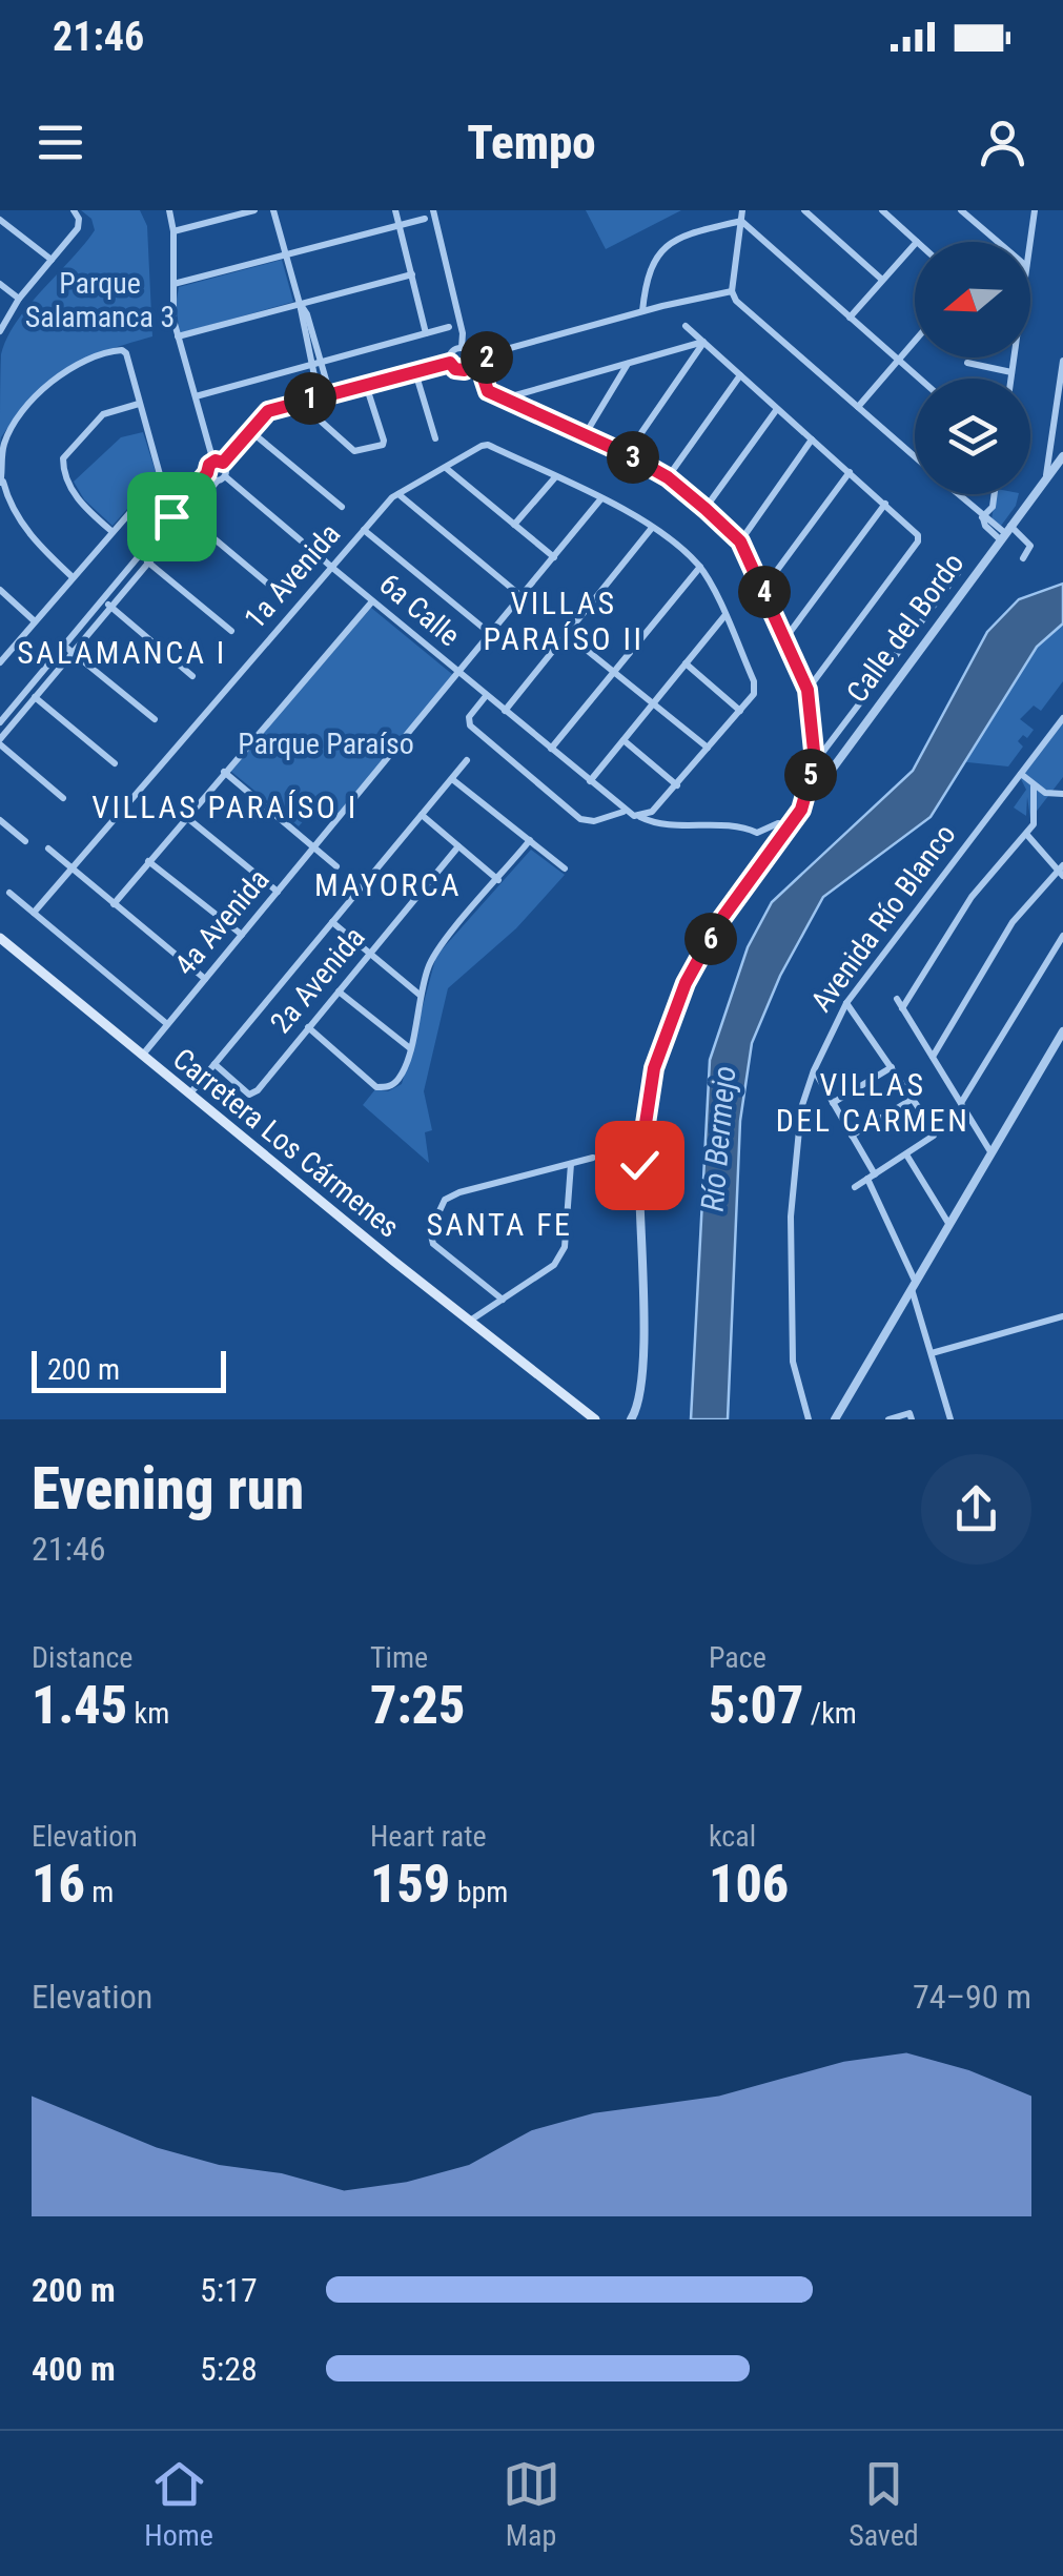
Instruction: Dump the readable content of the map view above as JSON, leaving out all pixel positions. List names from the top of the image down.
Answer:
{
  "streets": {
    "main road": ["Carretera Los Cármenes"],
    "street": [
      "1a Avenida",
      "6a Calle",
      "Calle del Bordo",
      "Avenida Río Blanco",
      "4a Avenida",
      "2a Avenida"
    ]
  },
  "crossings": [
    ["1a Avenida", "6a Calle"],
    ["6a Calle", "Calle del Bordo"],
    ["6a Calle", "4a Avenida"],
    ["4a Avenida", "Carretera Los Cármenes"]
  ],
  "districts": [
    "VILLAS PARAÍSO II",
    "SALAMANCA I",
    "VILLAS PARAÍSO I",
    "MAYORCA",
    "VILLAS DEL CARMEN",
    "SANTA FE"
  ],
  "water": ["Río Bermejo"],
  "parks": ["Parque Salamanca 3", "Parque Paraíso"],
  "scale_bar": "200 m",
  "north": "left",
  "page": {
    "status": "21:46",
    "header": "Tempo",
    "pins": [
      "2",
      "1",
      "3",
      "4",
      "5",
      "6"
    ],
    "scale": "200 m",
    "heading": ["Evening run", "21:46"],
    "stats": [
      ["Distance", "1.45 km"],
      ["Time", "7:25"],
      ["Pace", "5:07 /km"],
      ["Elevation", "16 m"],
      ["Heart rate", "159 bpm"],
      ["kcal", "106"]
    ],
    "chart": ["Elevation", "74–90 m"],
    "list": [
      {
        "name": "200 m",
        "note": "5:17"
      },
      {
        "name": "400 m",
        "note": "5:28"
      }
    ],
    "tabs": ["Home", "Map", "Saved"]
  }
}
